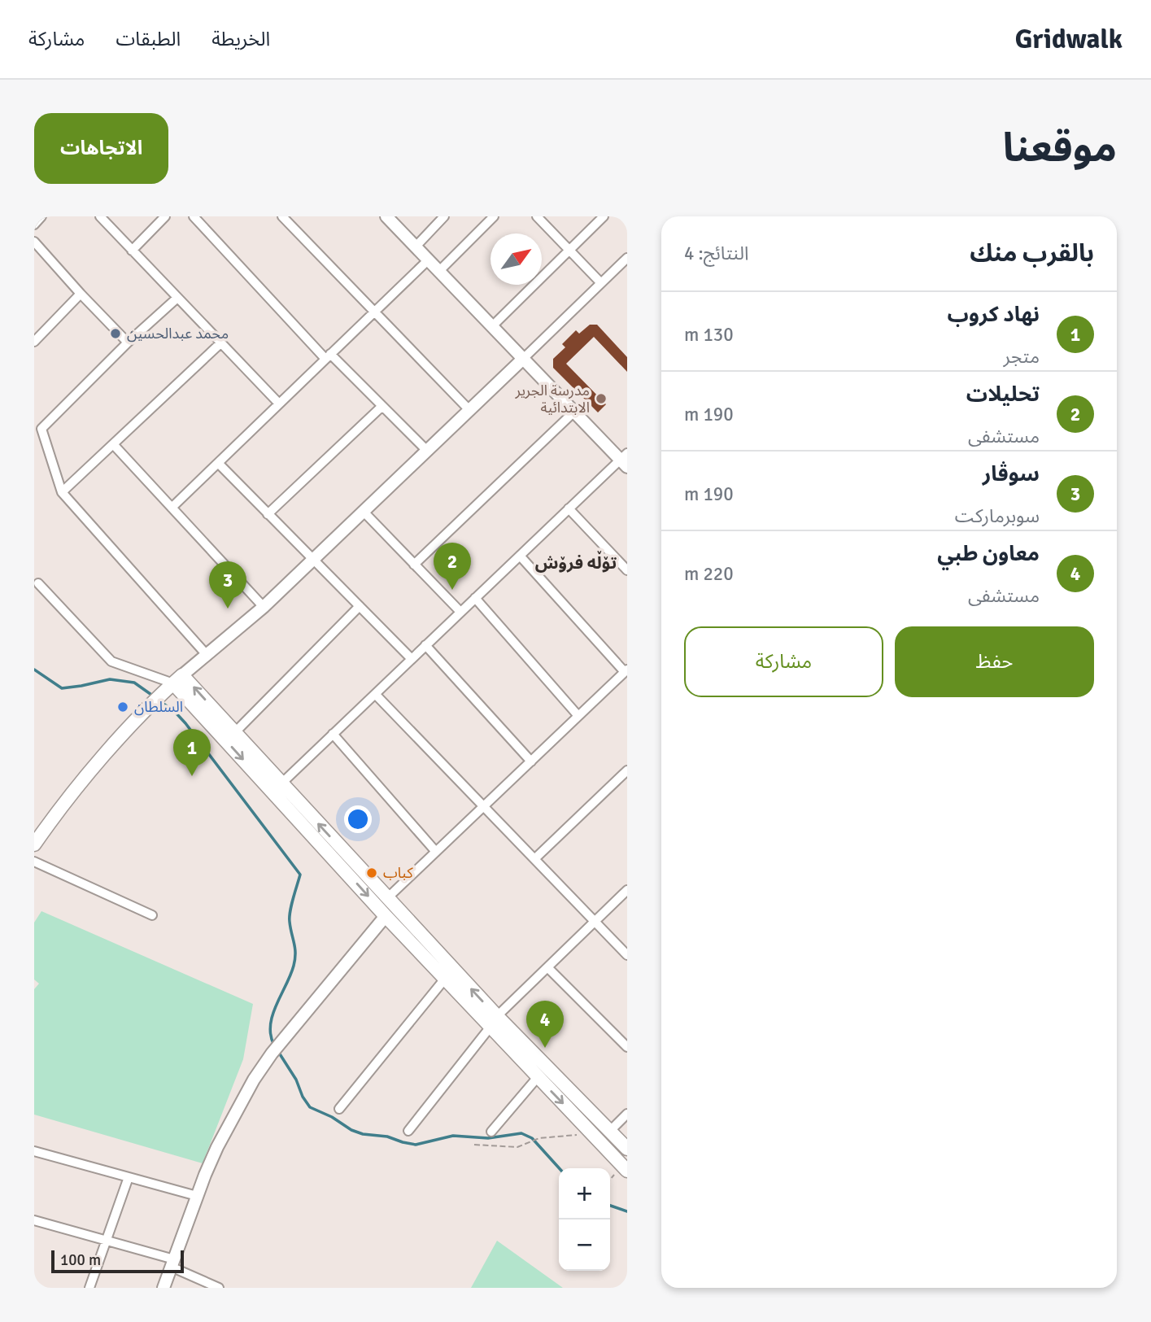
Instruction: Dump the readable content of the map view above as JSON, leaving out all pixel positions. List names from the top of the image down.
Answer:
{
  "districts": ["تۆڵە فرۆش"],
  "places": [
    "محمد عبدالحسين",
    "مدرسة الجرير الابتدائية",
    "السلطان",
    "كباب"
  ],
  "scale_bar": "100 m",
  "north": "top right",
  "page": {
    "header": "Gridwalk",
    "nav": ["الخريطة", "الطبقات", "مشاركة"],
    "title": "موقعنا",
    "buttons": [
      "الاتجاهات",
      ["حفظ", "مشاركة"]
    ],
    "heading": ["بالقرب منك", "النتائج: 4"],
    "list": [
      {
        "mark": "1",
        "name": "نهاد كروب",
        "note": "متجر",
        "value": "130 m"
      },
      {
        "mark": "2",
        "name": "تحلیلات",
        "note": "مستشفى",
        "value": "190 m"
      },
      {
        "mark": "3",
        "name": "سوڤار",
        "note": "سوبرماركت",
        "value": "190 m"
      },
      {
        "mark": "4",
        "name": "معاون طبي",
        "note": "مستشفى",
        "value": "220 m"
      }
    ],
    "pins": [
      "2",
      "3",
      "1",
      "4"
    ],
    "map_buttons": ["+", "−"],
    "scale": "100 m"
  }
}
